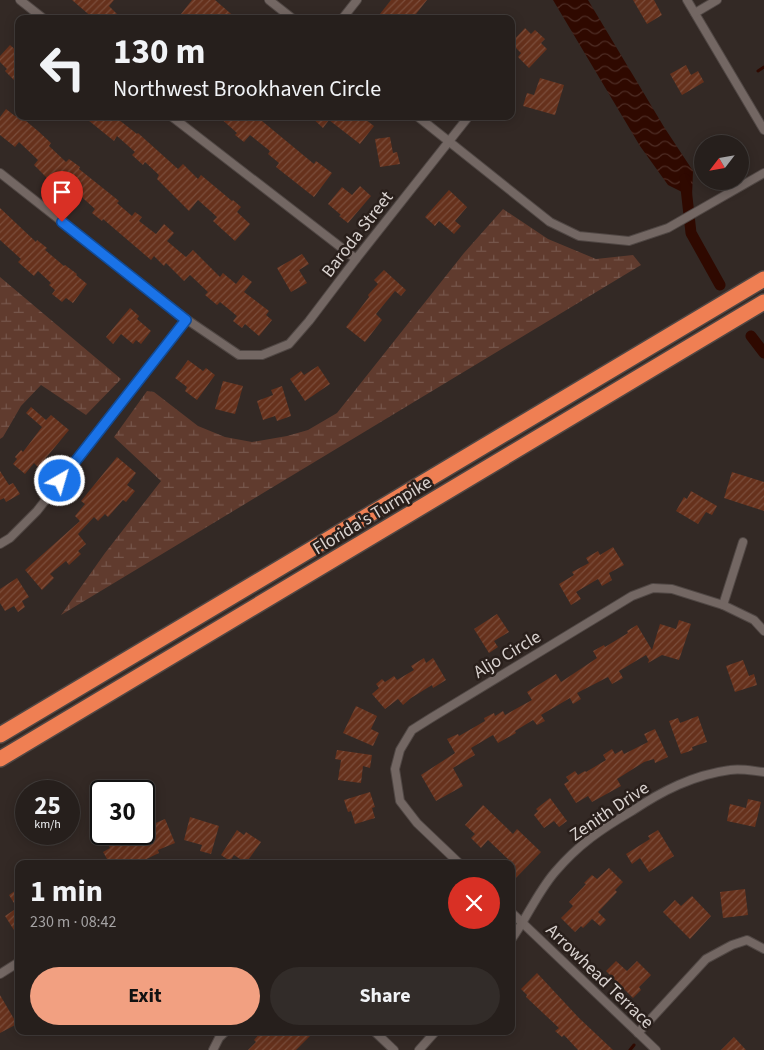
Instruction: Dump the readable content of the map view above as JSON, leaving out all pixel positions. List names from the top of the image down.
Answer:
{
  "streets": {
    "highway": ["Florida's Turnpike"],
    "street": [
      "Baroda Street",
      "Aljo Circle",
      "Zenith Drive",
      "Arrowhead Terrace"
    ]
  },
  "crossings": [
    ["Zenith Drive", "Arrowhead Terrace"]
  ],
  "north": "bottom left",
  "page": {
    "turn": ["130 m", "Northwest Brookhaven Circle"],
    "speed": "25 km/h",
    "limit": "30",
    "heading": ["1 min", "230 m · 08:42"],
    "buttons": ["Exit", "Share"]
  }
}
